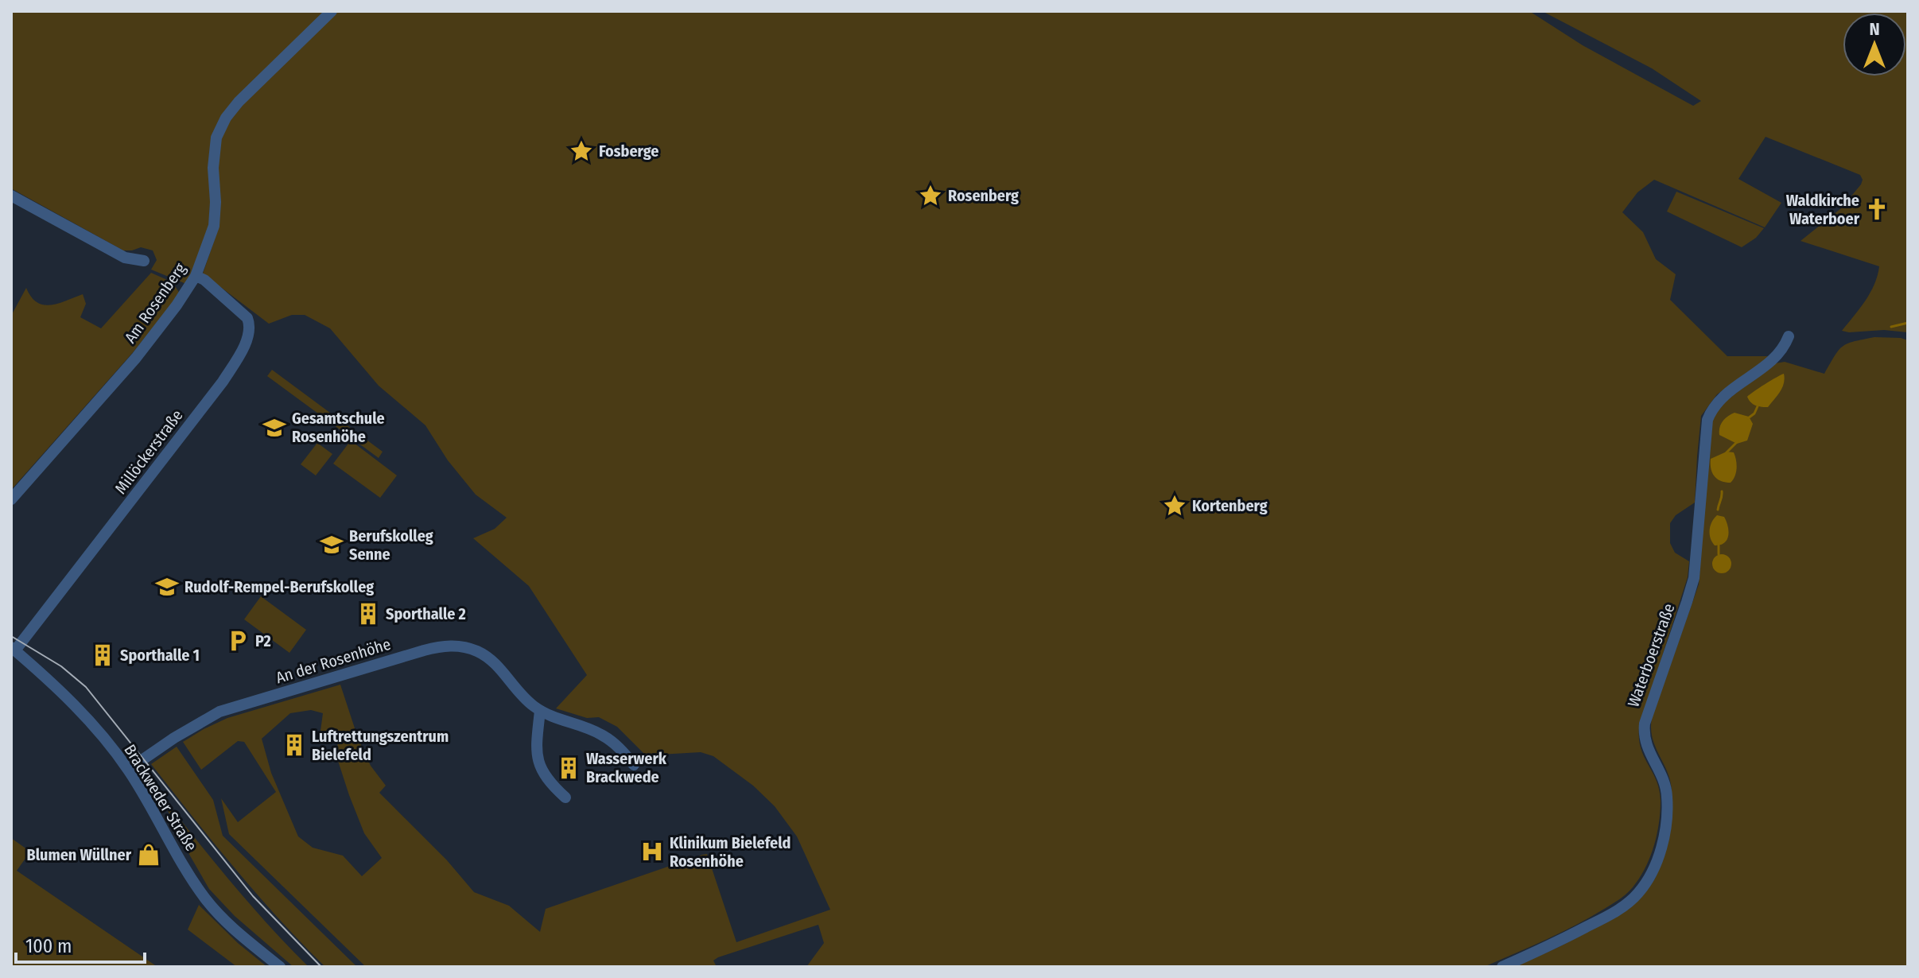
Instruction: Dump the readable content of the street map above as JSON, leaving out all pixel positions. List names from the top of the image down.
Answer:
{
  "streets": {
    "street": [
      "Am Rosenberg",
      "Millöckerstraße",
      "Waterboerstraße",
      "An der Rosenhöhe",
      "Brackweder Straße"
    ]
  },
  "crossings": [
    ["Am Rosenberg", "Millöckerstraße"],
    ["Millöckerstraße", "Brackweder Straße"],
    ["An der Rosenhöhe", "Brackweder Straße"]
  ],
  "places": {
    "place": ["Fosberge", "Rosenberg", "Kortenberg"],
    "church": ["Waldkirche Waterboer"],
    "school or university": ["Gesamtschule Rosenhöhe", "Berufskolleg Senne", "Rudolf-Rempel-Berufskolleg"],
    "building": [
      "Sporthalle 2",
      "Sporthalle 1",
      "Luftrettungszentrum Bielefeld",
      "Wasserwerk Brackwede"
    ],
    "parking": ["P2"],
    "hospital": ["Klinikum Bielefeld Rosenhöhe"],
    "shop": ["Blumen Wüllner"]
  },
  "scale_bar": "100 m",
  "north": "top"
}
